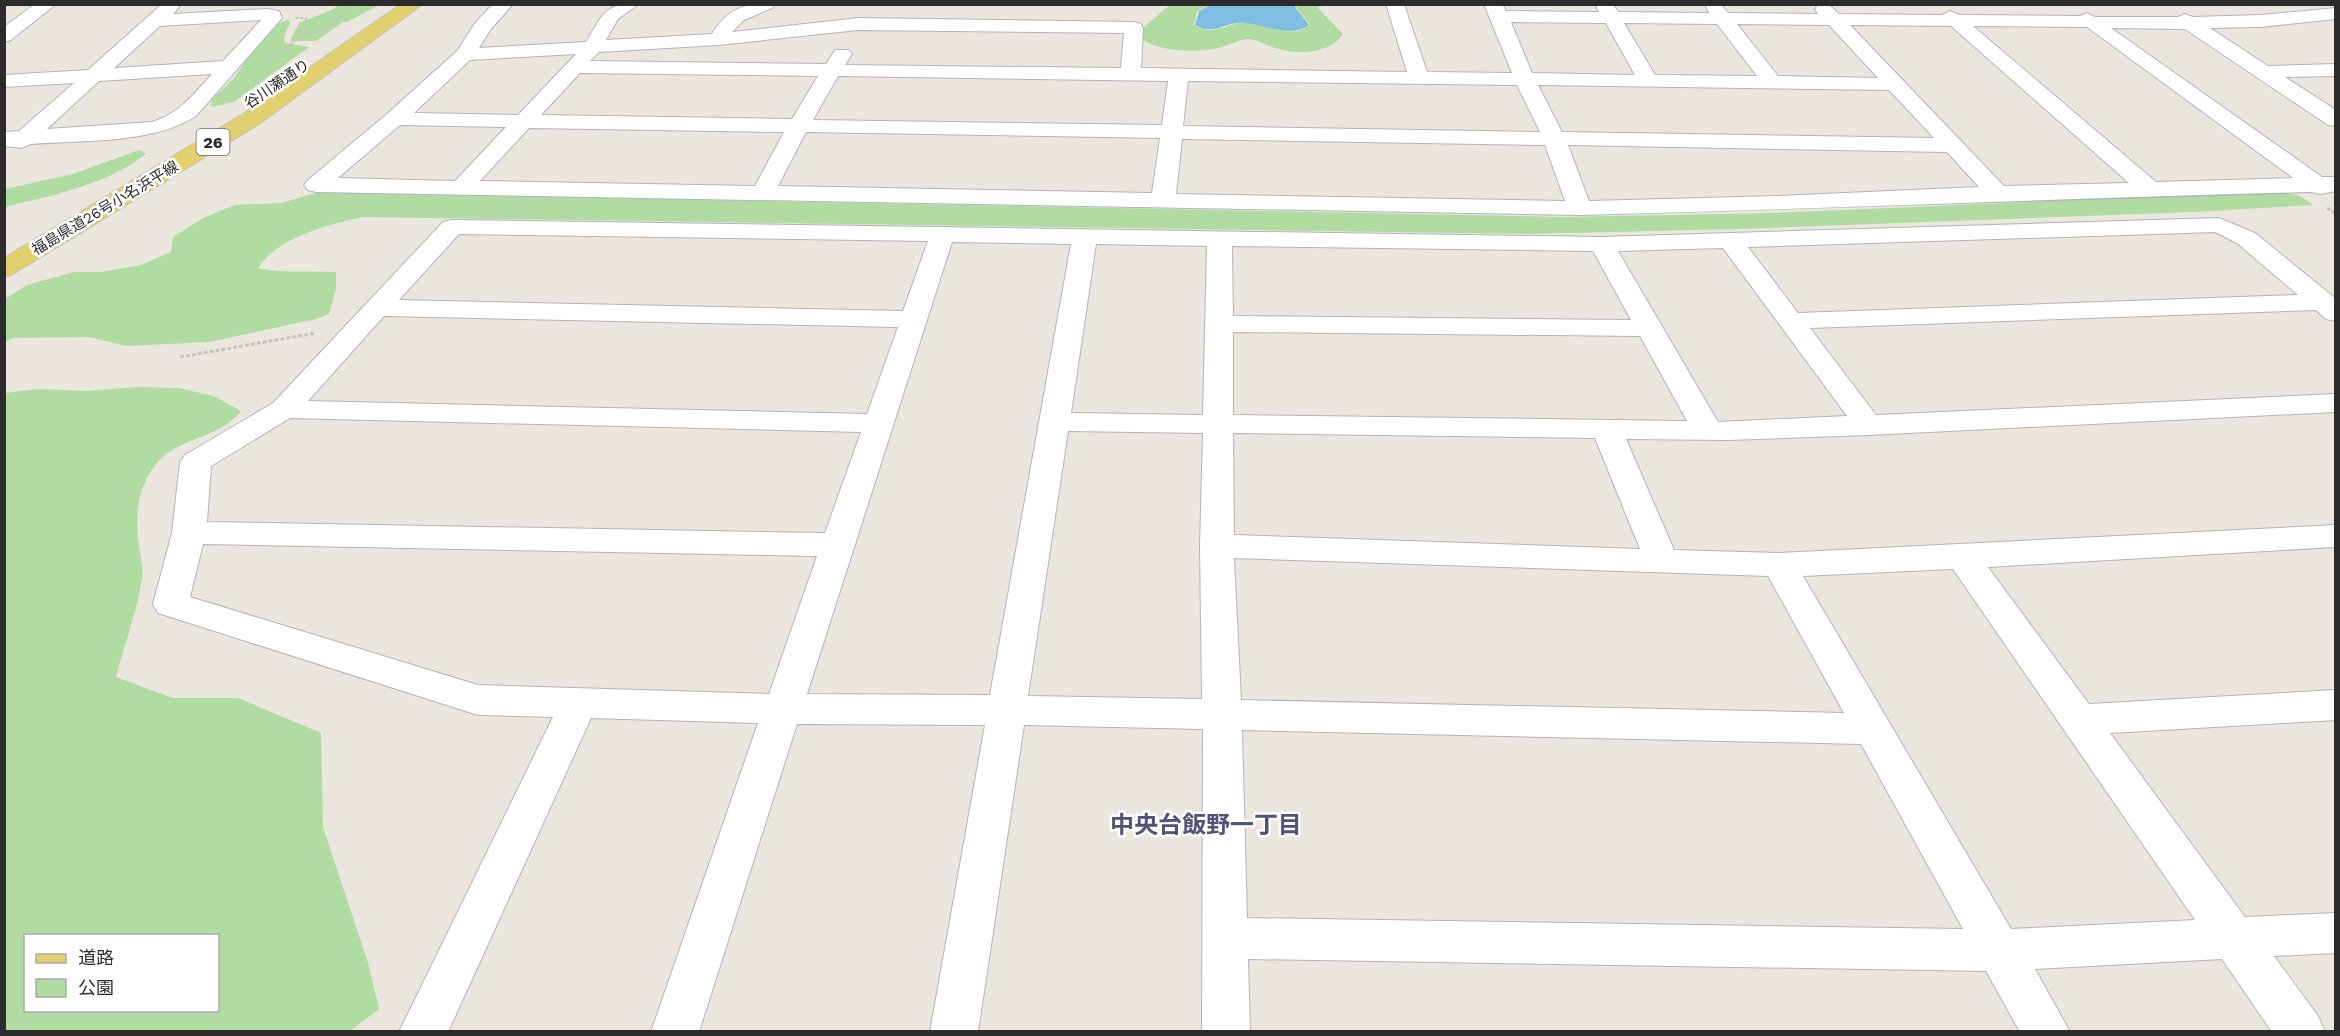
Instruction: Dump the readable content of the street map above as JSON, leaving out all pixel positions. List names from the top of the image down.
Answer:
{
  "streets": {
    "main road": ["谷川瀬通り", "26", "福島県道26号小名浜平線"]
  },
  "districts": ["中央台飯野一丁目"],
  "legend": ["道路", "公園"]
}
